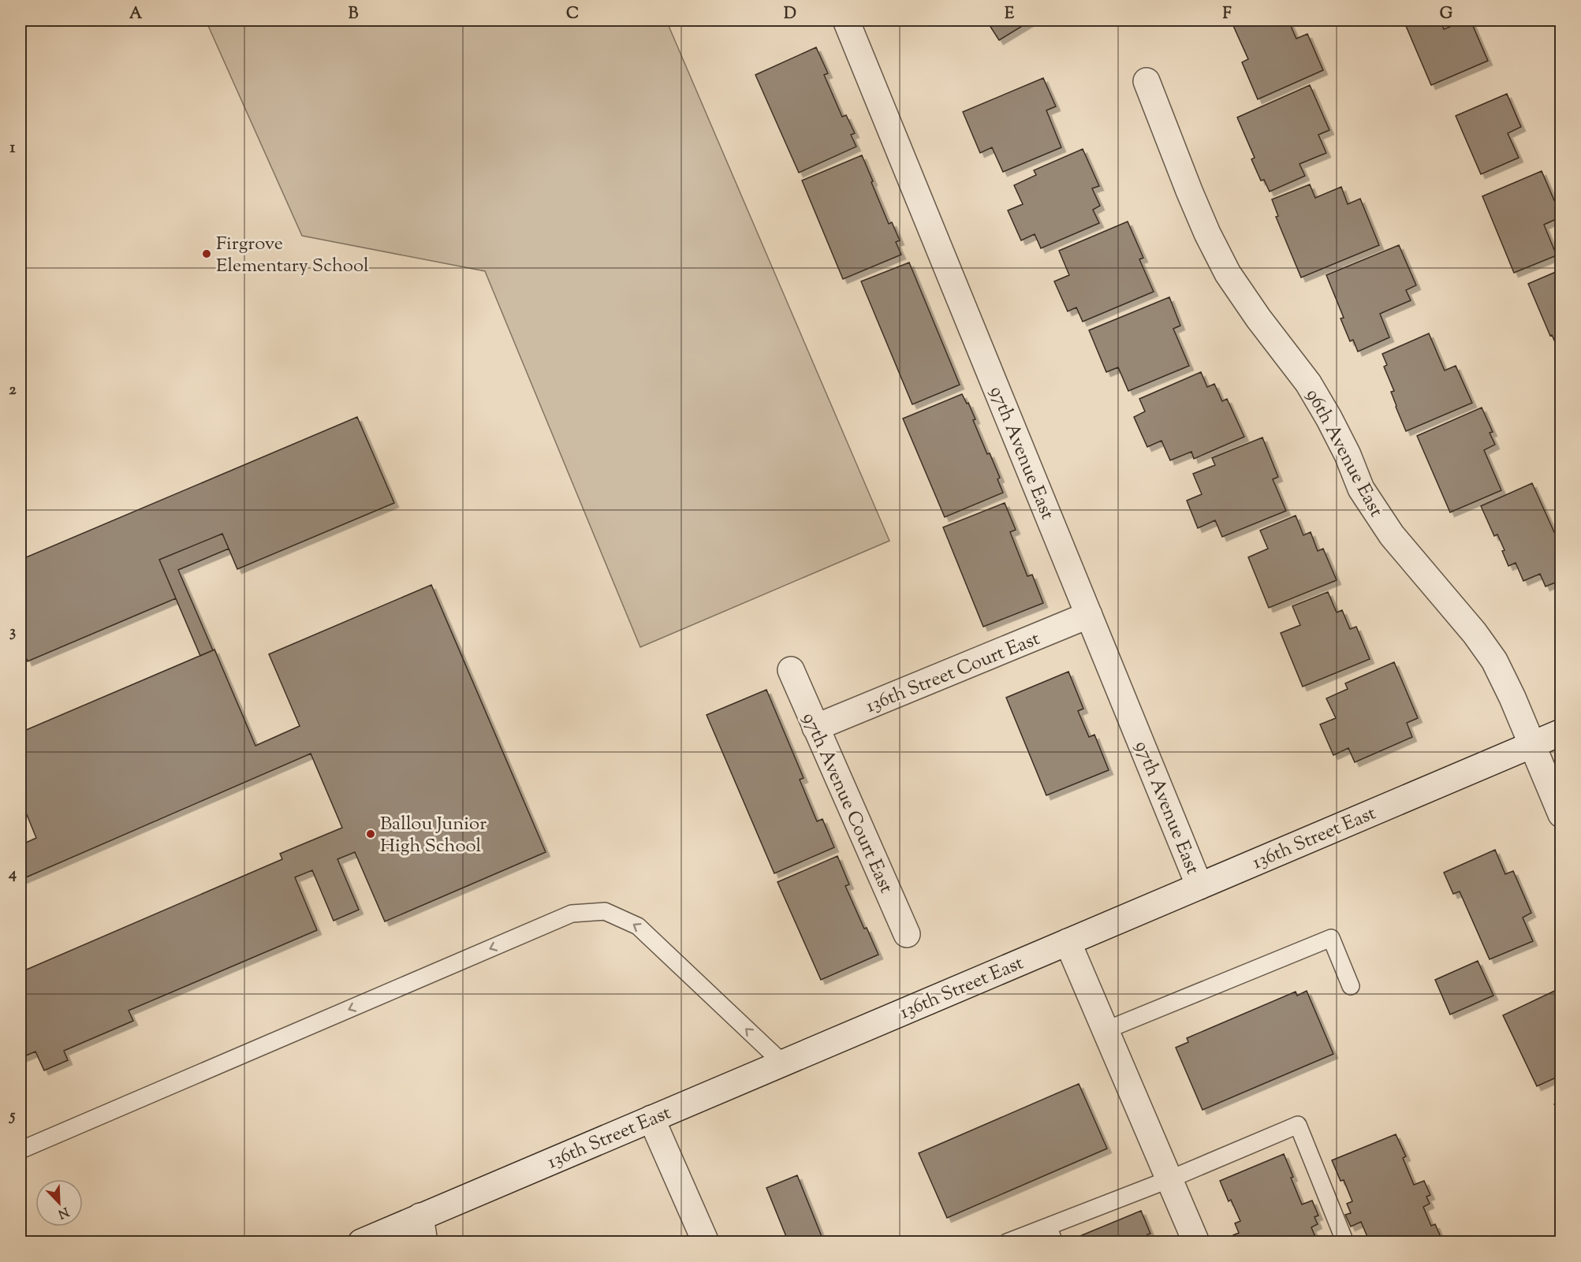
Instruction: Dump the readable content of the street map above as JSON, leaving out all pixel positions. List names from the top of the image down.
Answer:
{
  "streets": {
    "street": [
      "97th Avenue East",
      "96th Avenue East",
      "136th Street Court East",
      "97th Avenue Court East",
      "136th Street East"
    ]
  },
  "crossings": [
    ["97th Avenue East", "136th Street Court East"],
    ["97th Avenue East", "136th Street East"],
    ["96th Avenue East", "136th Street East"],
    ["136th Street Court East", "97th Avenue Court East"]
  ],
  "places": ["Firgrove Elementary School", "Ballou Junior High School"],
  "north": "bottom right",
  "grid": {
    "columns": [
      "A",
      "B",
      "C",
      "D",
      "E",
      "F",
      "G"
    ],
    "rows": [
      "1",
      "2",
      "3",
      "4",
      "5"
    ]
  }
}
